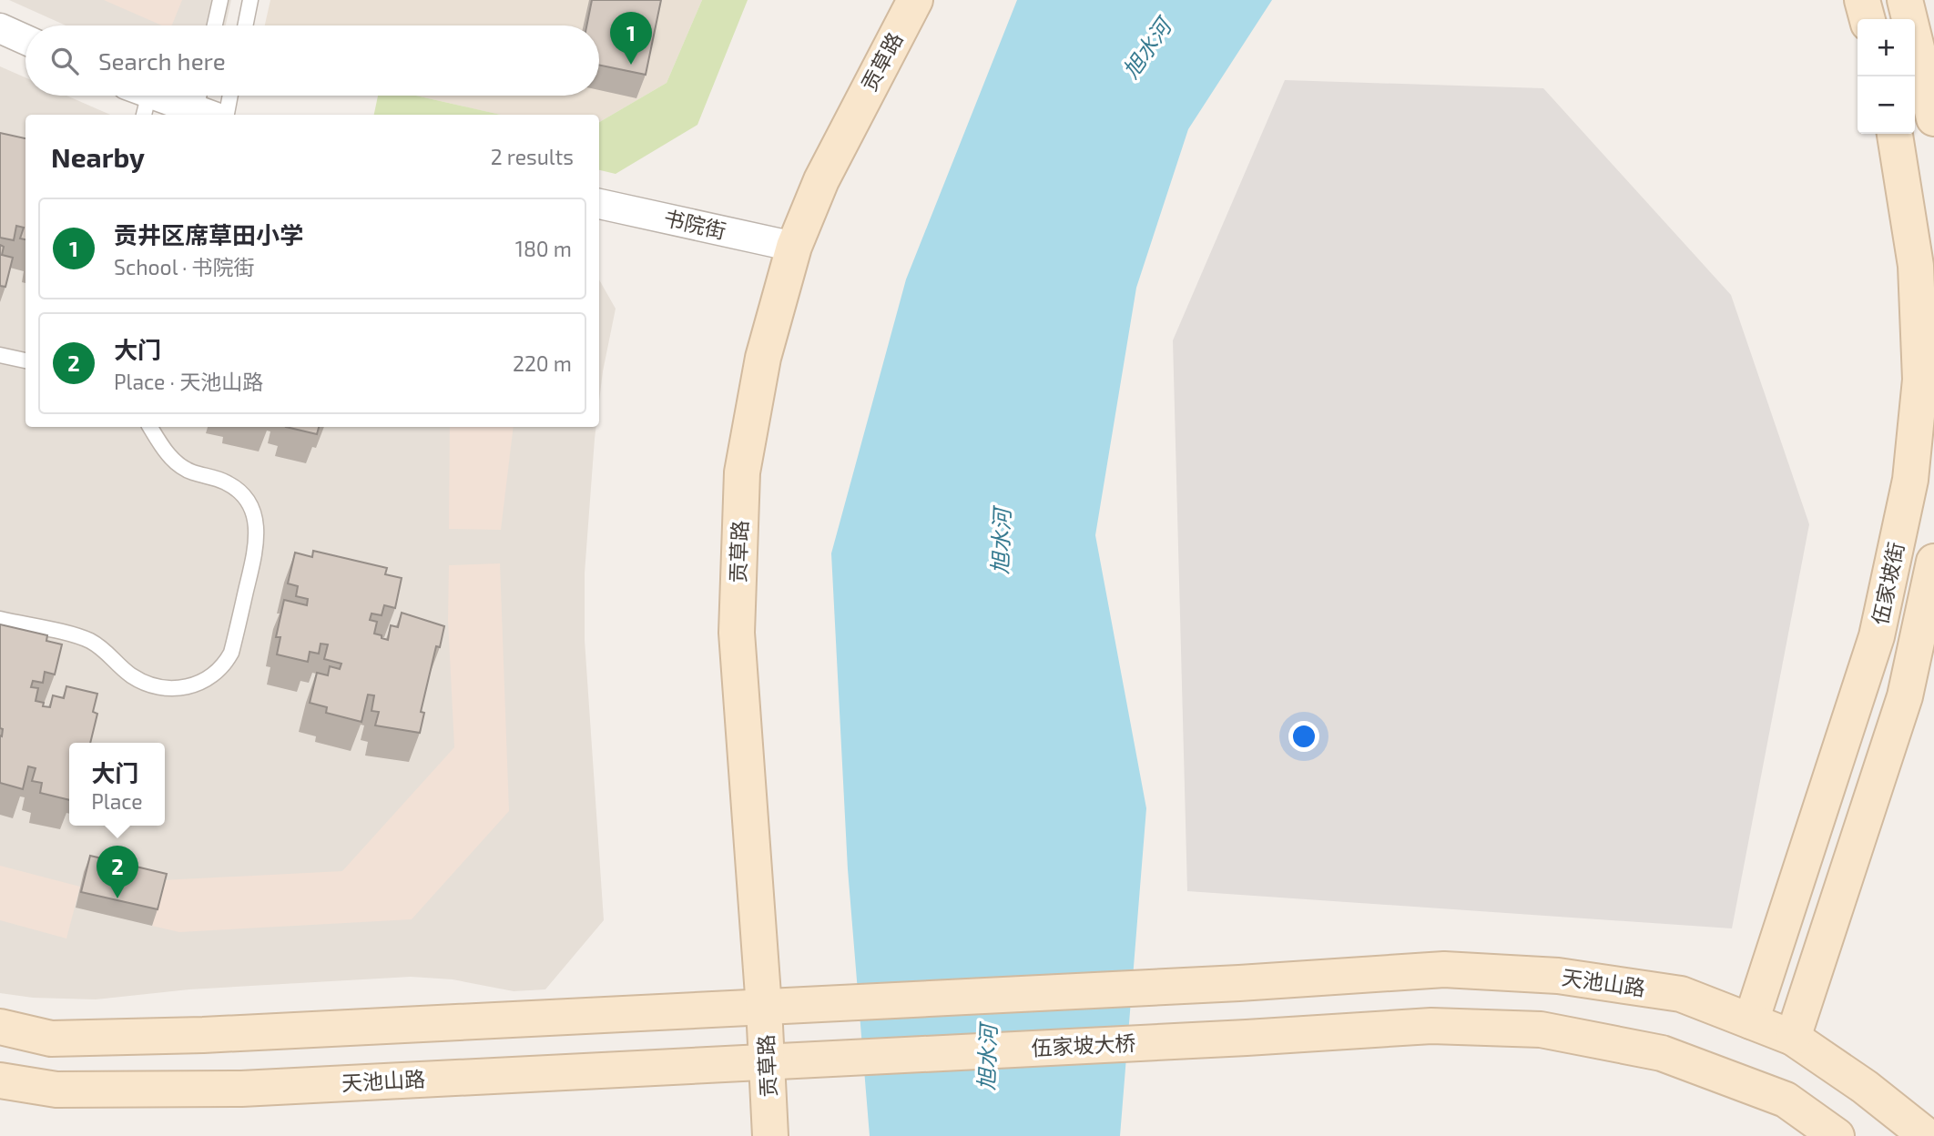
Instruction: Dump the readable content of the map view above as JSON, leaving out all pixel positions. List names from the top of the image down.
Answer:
{
  "streets": {
    "main road": [
      "贡草路",
      "伍家坡街",
      "天池山路",
      "伍家坡大桥"
    ],
    "street": ["书院街"]
  },
  "crossings": [
    ["贡草路", "书院街"],
    ["贡草路", "天池山路"],
    ["贡草路", "伍家坡大桥"],
    ["伍家坡街", "天池山路"],
    ["天池山路", "伍家坡大桥"]
  ],
  "water": ["旭水河"],
  "page": {
    "pins": ["1", "2"],
    "map_buttons": ["+", "−"],
    "search": "Search here",
    "heading": ["Nearby", "2 results"],
    "list": [
      {
        "mark": "1",
        "name": "贡井区席草田小学",
        "note": "School · 书院街",
        "value": "180 m"
      },
      {
        "mark": "2",
        "name": "大门",
        "note": "Place · 天池山路",
        "value": "220 m"
      }
    ],
    "popup": ["大门", "Place"]
  }
}
